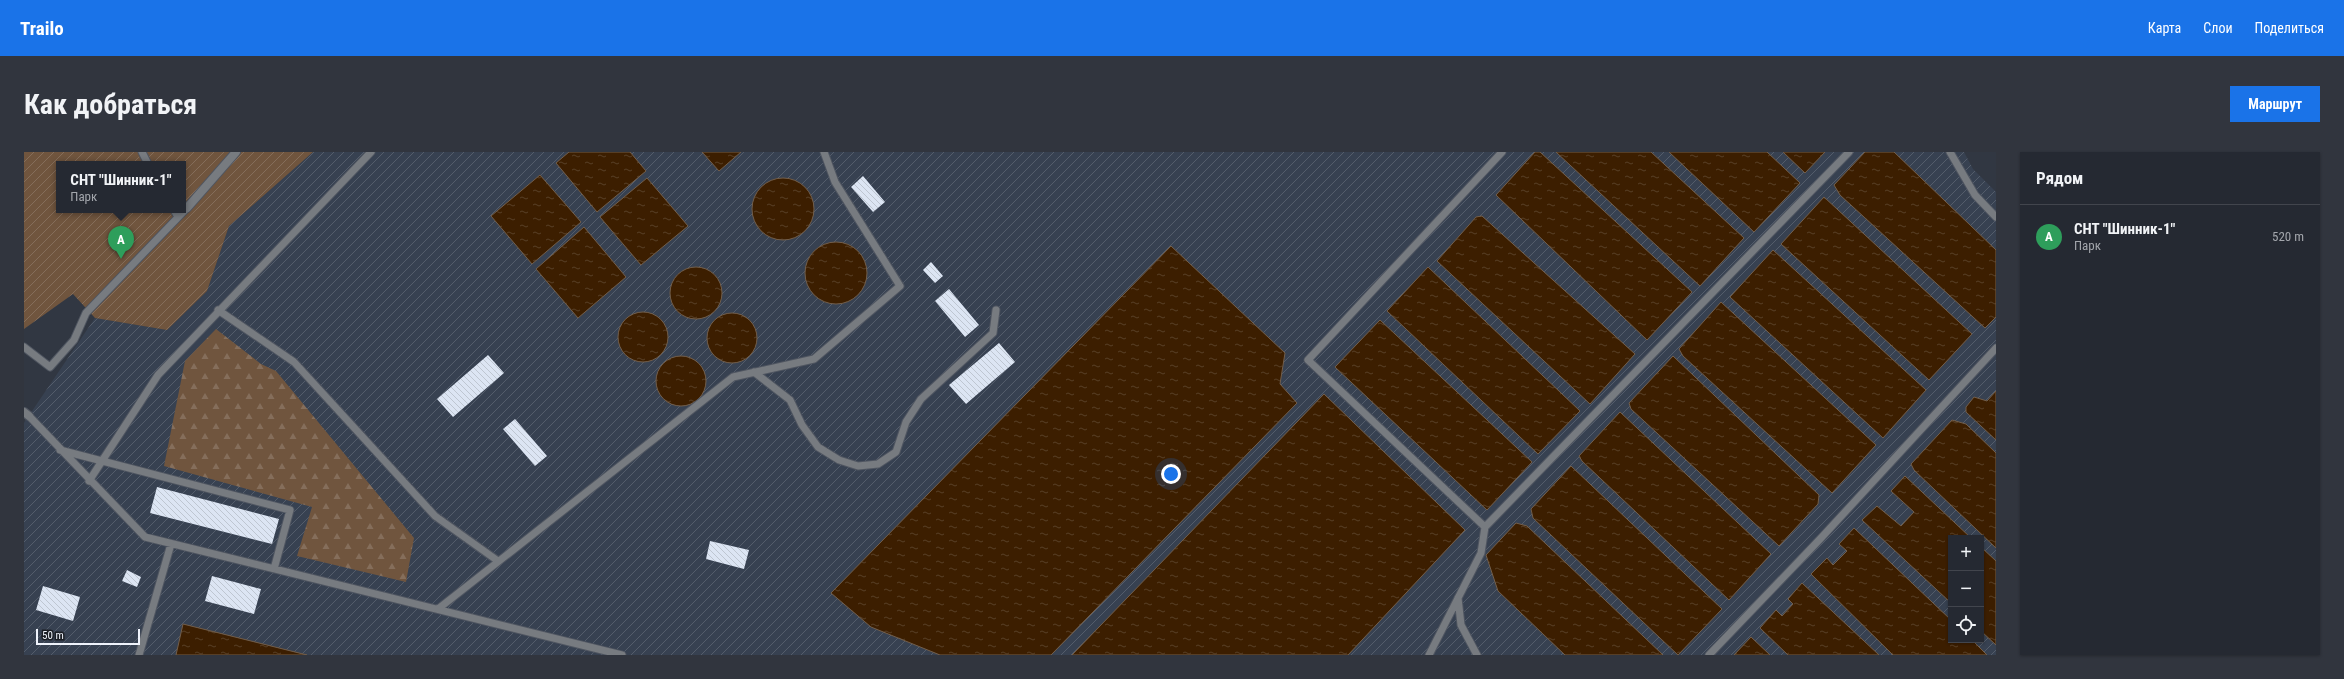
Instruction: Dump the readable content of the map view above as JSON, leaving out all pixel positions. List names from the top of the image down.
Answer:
{
  "scale_bar": "50 m",
  "page": {
    "header": "Trailo",
    "nav": ["Карта", "Слои", "Поделиться"],
    "buttons": "Маршрут",
    "title": "Как добраться",
    "heading": "Рядом",
    "popup": ["СНТ \"Шинник-1\"", "Парк"],
    "list": [
      {
        "mark": "A",
        "name": "СНТ \"Шинник-1\"",
        "note": "Парк",
        "value": "520 m"
      }
    ],
    "pins": "A",
    "map_buttons": ["+", "−"],
    "scale": "50 m"
  }
}
